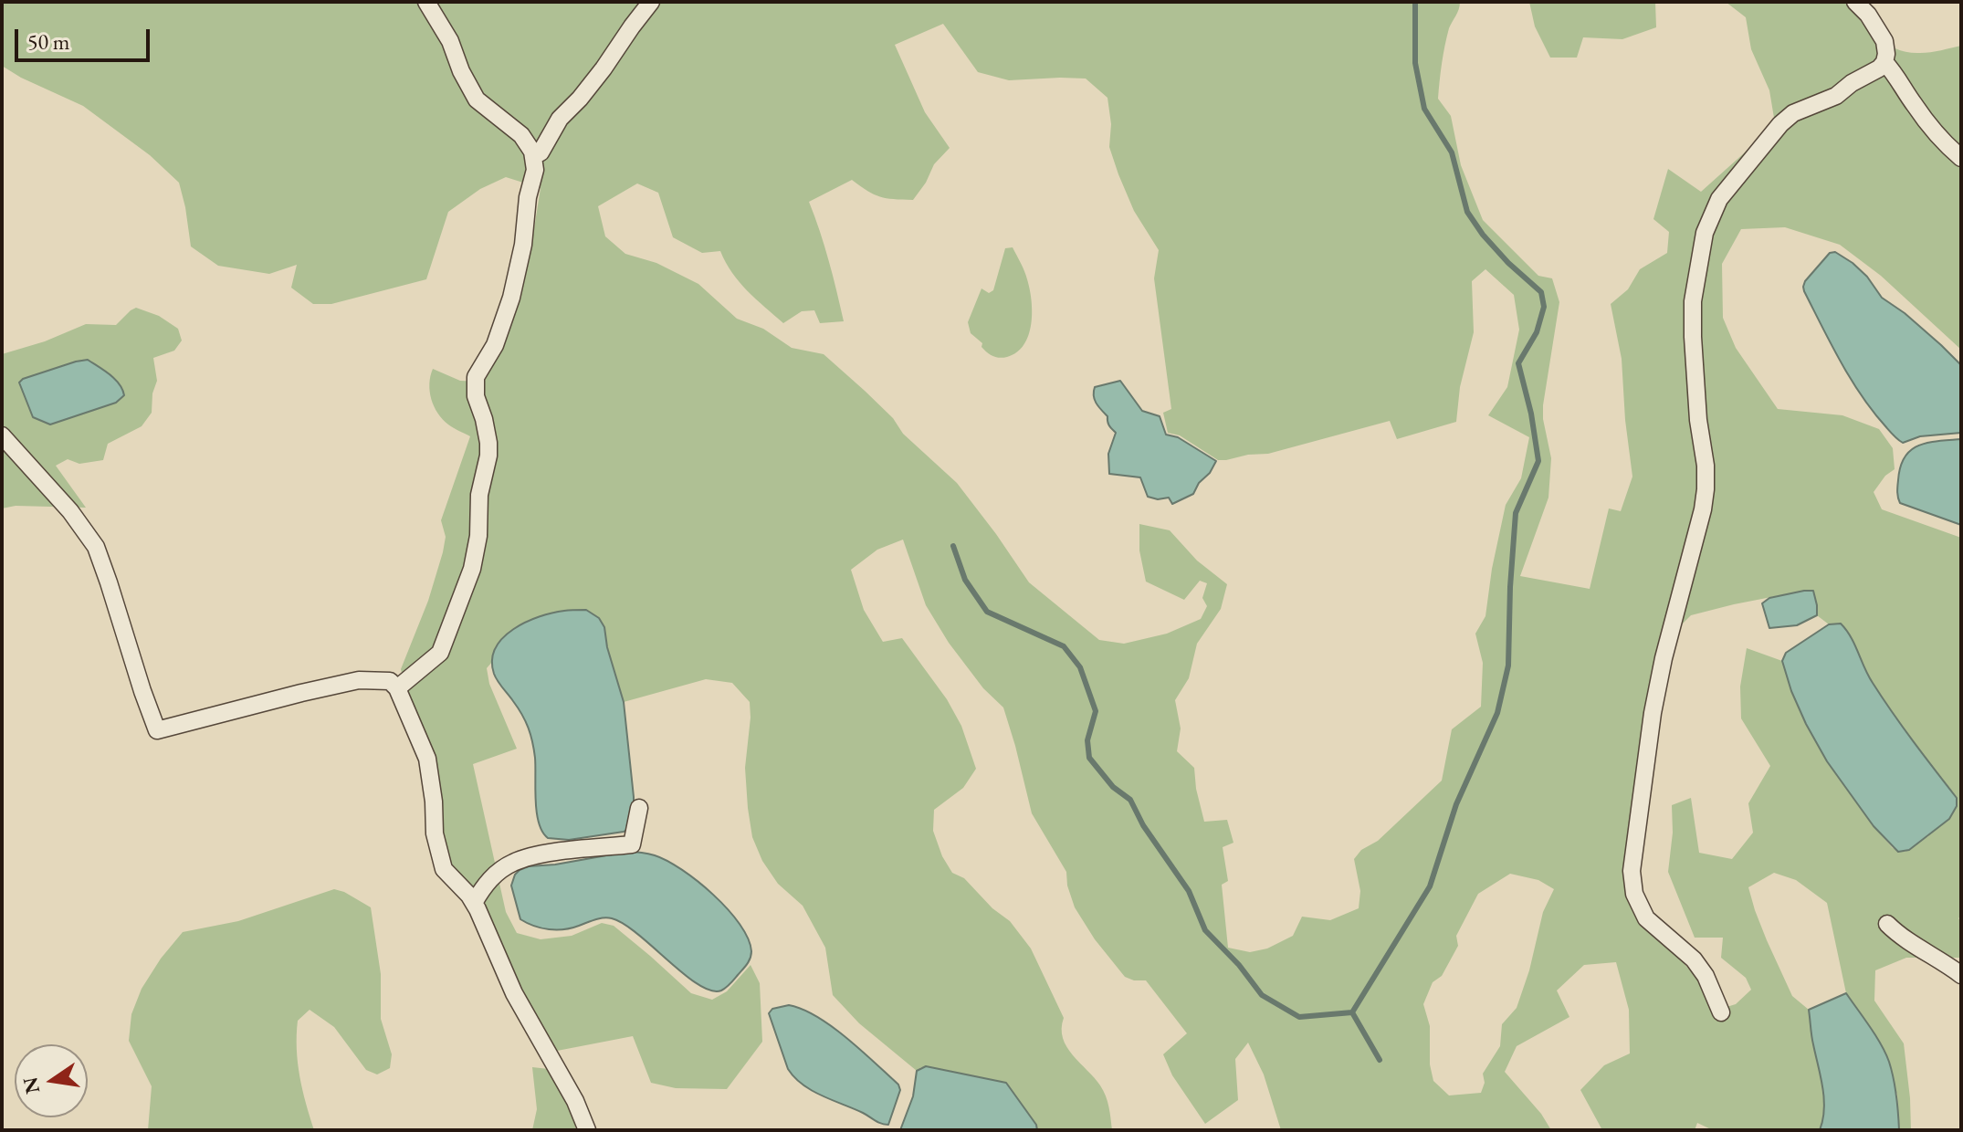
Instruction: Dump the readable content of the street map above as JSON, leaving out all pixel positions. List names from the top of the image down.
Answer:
{
  "scale_bar": "50 m",
  "north": "left"
}
